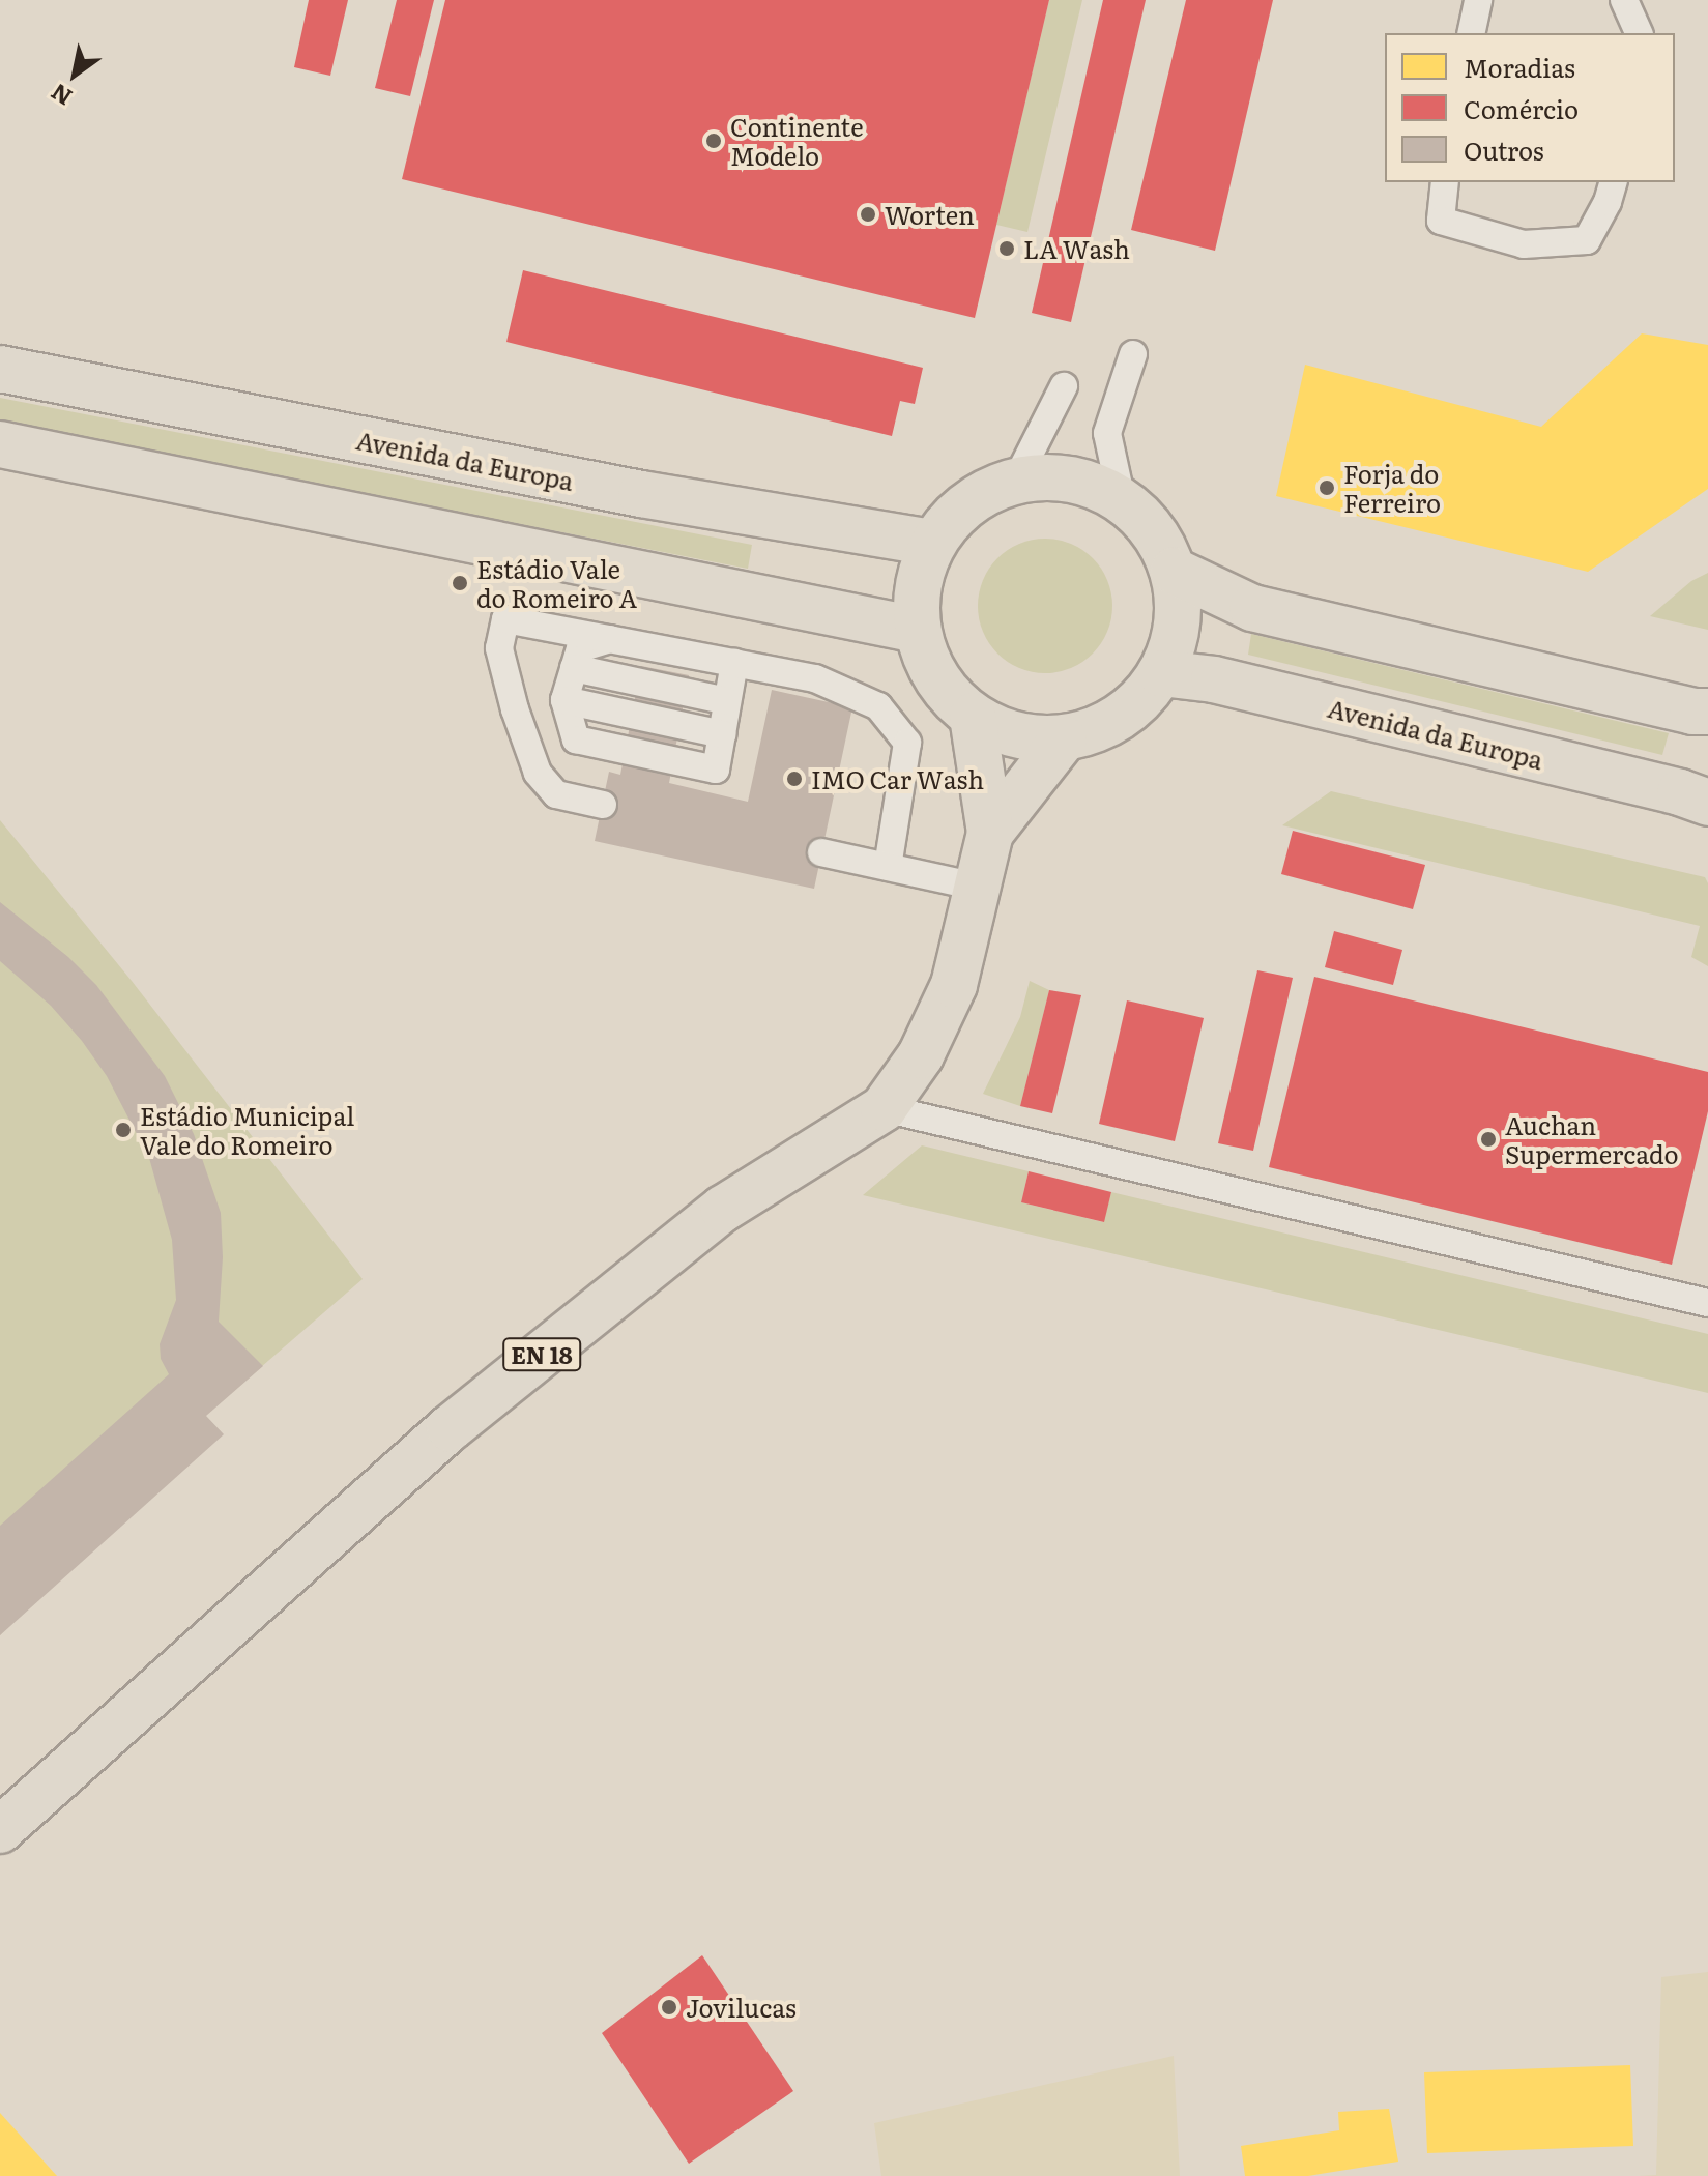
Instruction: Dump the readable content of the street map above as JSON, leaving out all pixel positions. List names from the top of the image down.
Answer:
{
  "streets": {
    "main road": ["Avenida da Europa", "EN 18"]
  },
  "crossings": [
    ["Avenida da Europa", "EN 18"]
  ],
  "places": [
    "Continente Modelo",
    "Worten",
    "LA Wash",
    "Forja do Ferreiro",
    "Estádio Vale do Romeiro A",
    "IMO Car Wash",
    "Estádio Municipal Vale do Romeiro",
    "Auchan Supermercado",
    "Jovilucas"
  ],
  "legend": ["Moradias", "Comércio", "Outros"],
  "north": "bottom left"
}
